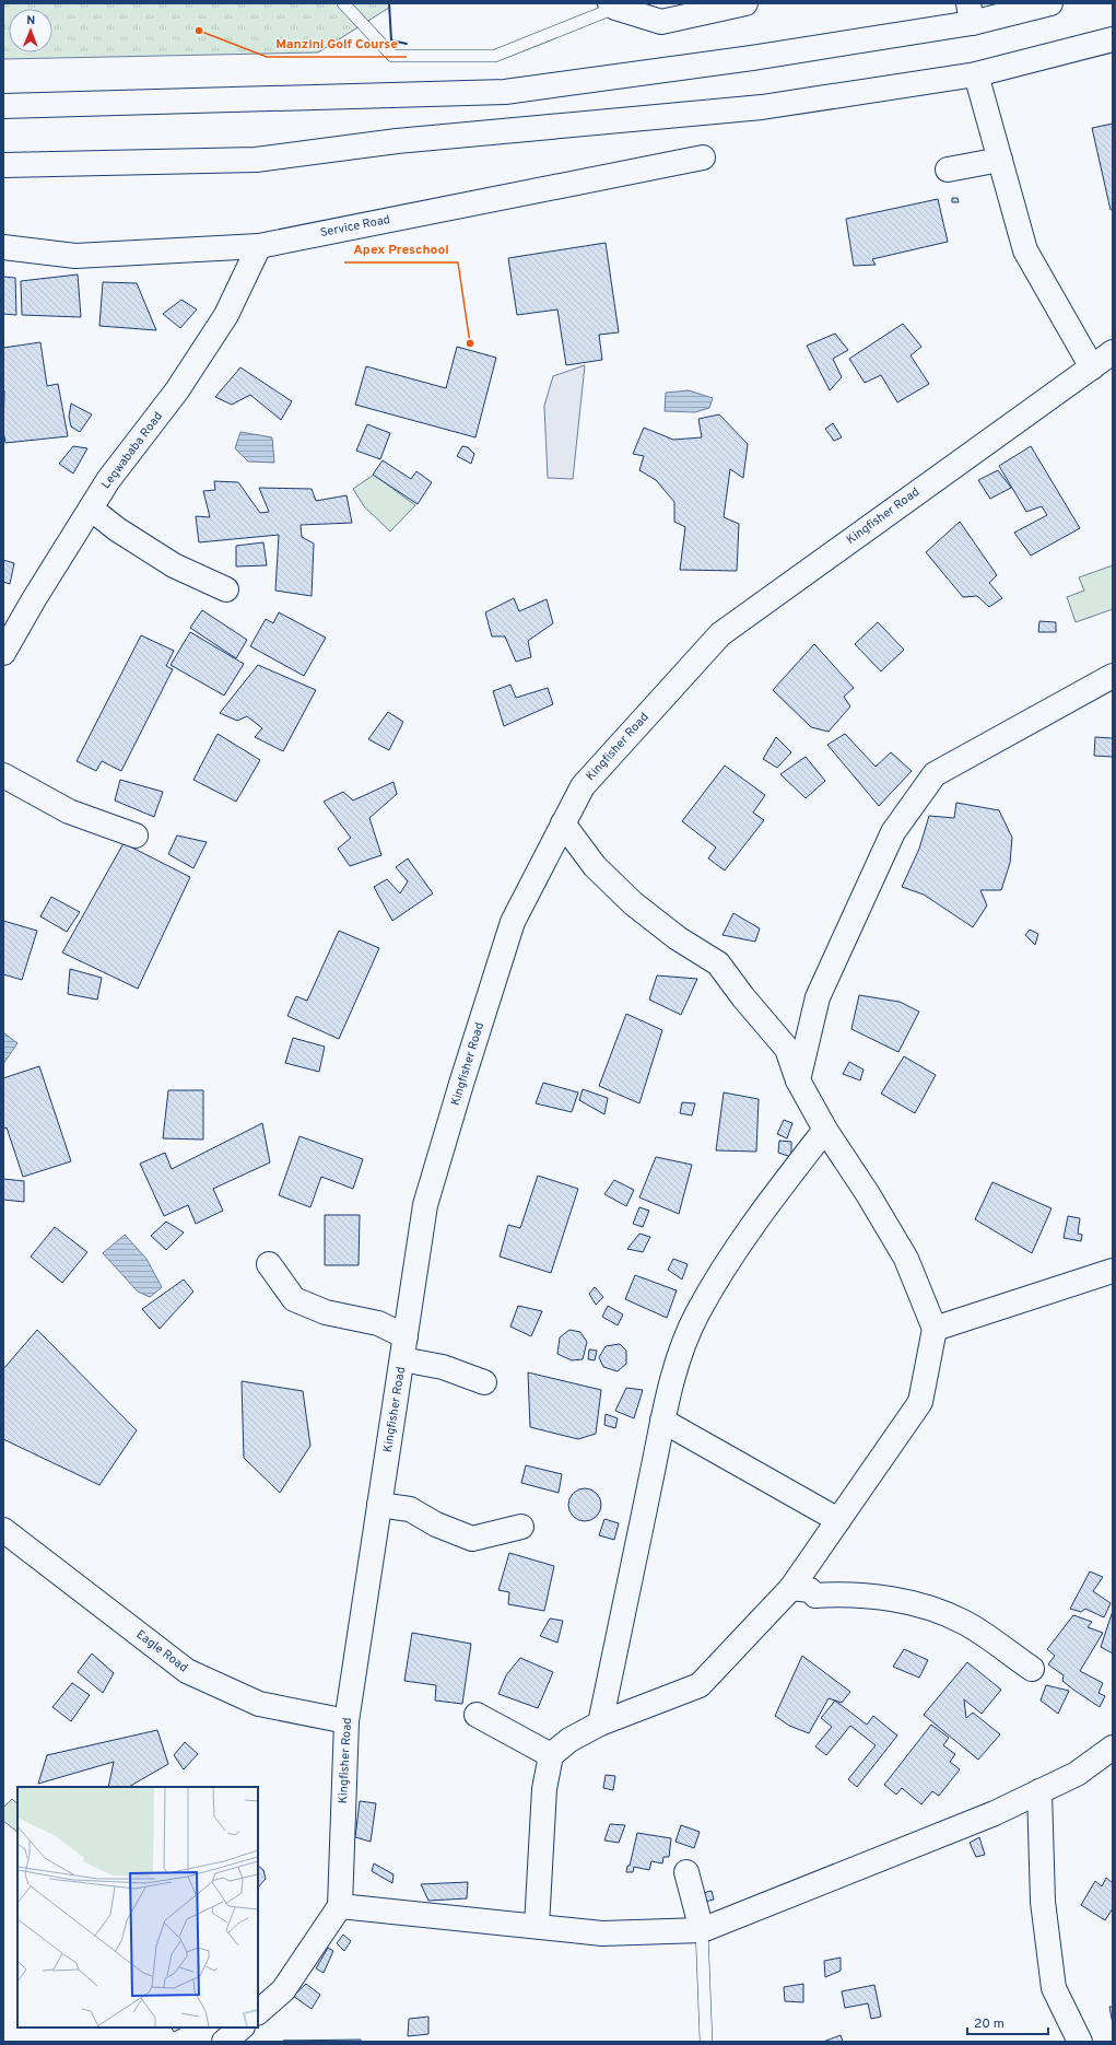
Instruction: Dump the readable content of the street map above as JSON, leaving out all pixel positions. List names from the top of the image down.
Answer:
{
  "streets": {
    "main road": [
      "Service Road",
      "Legwababa Road",
      "Kingfisher Road",
      "Eagle Road"
    ]
  },
  "crossings": [
    ["Service Road", "Legwababa Road"],
    ["Kingfisher Road", "Eagle Road"]
  ],
  "places": ["Manzini Golf Course", "Apex Preschool"],
  "scale_bar": "20 m",
  "north": "top"
}
